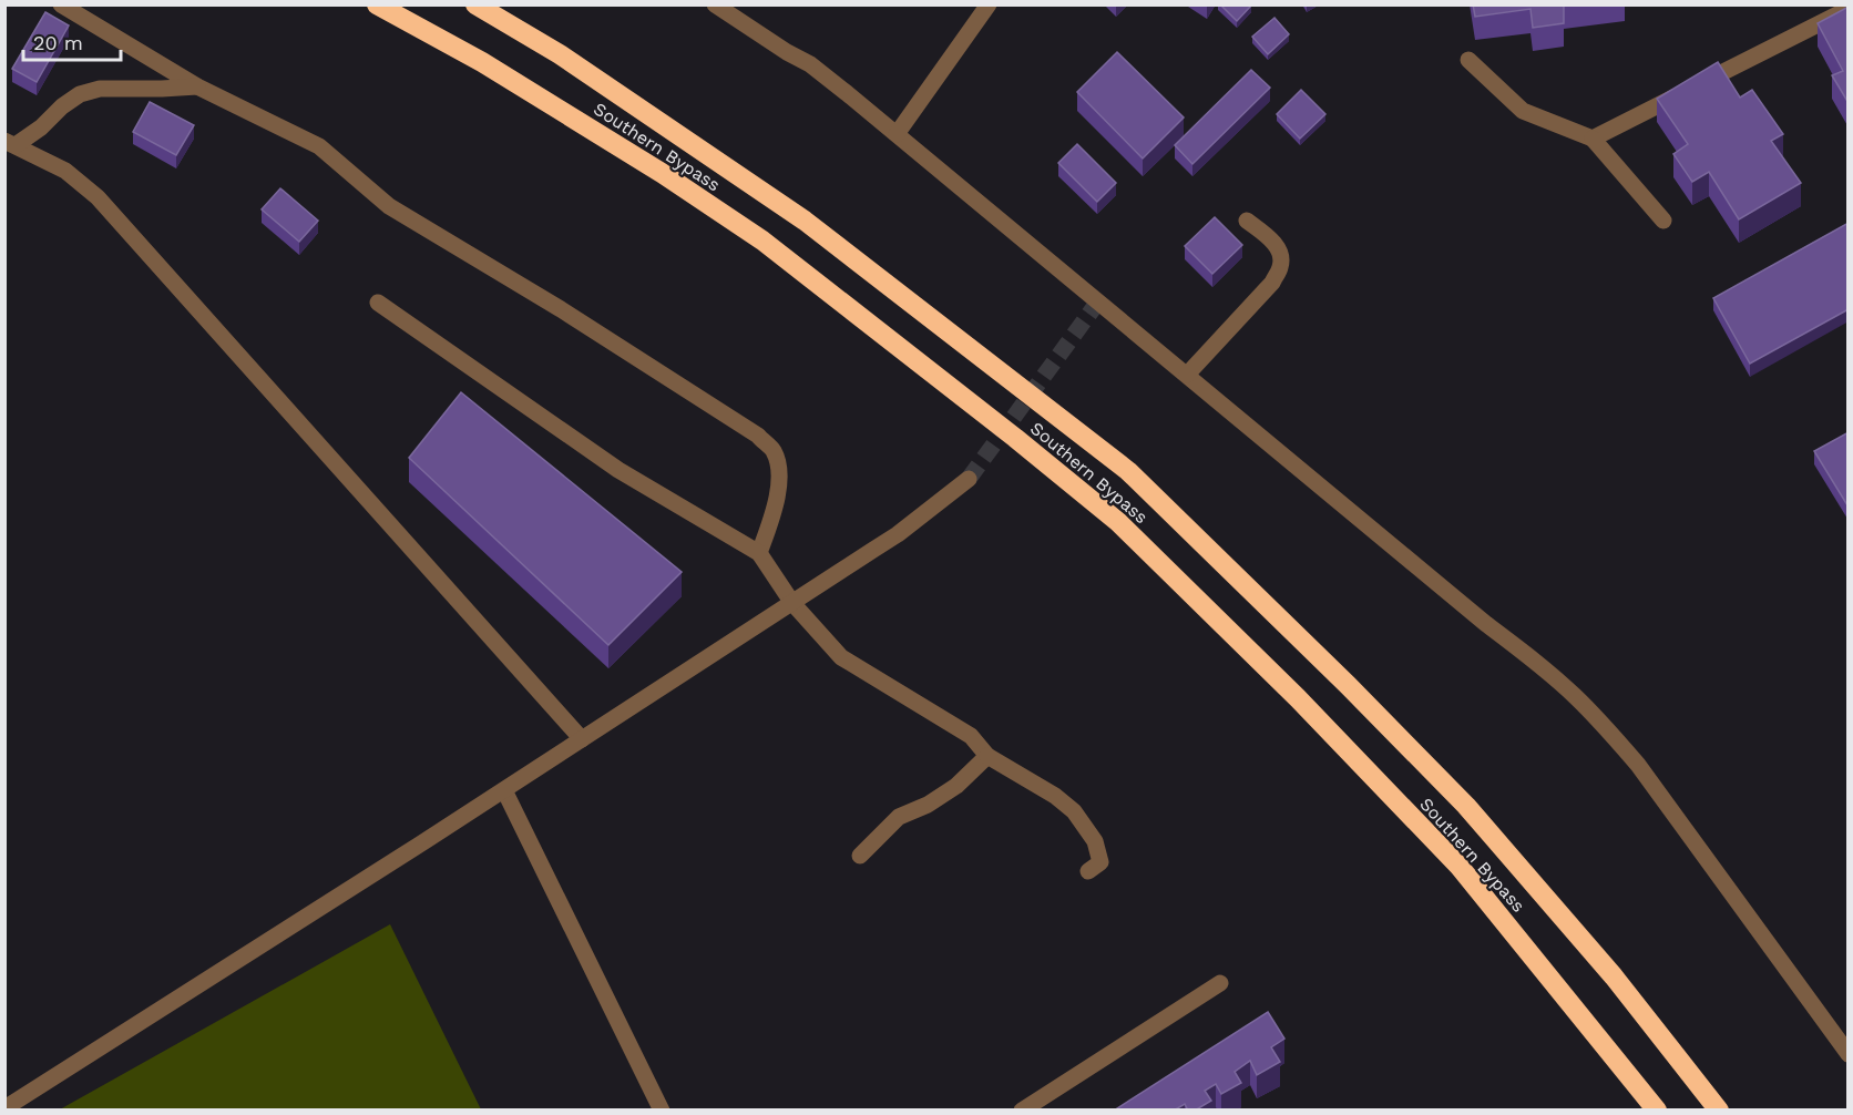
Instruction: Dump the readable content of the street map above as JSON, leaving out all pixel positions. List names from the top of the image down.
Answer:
{
  "streets": {
    "highway": ["Southern Bypass"]
  },
  "scale_bar": "20 m"
}
